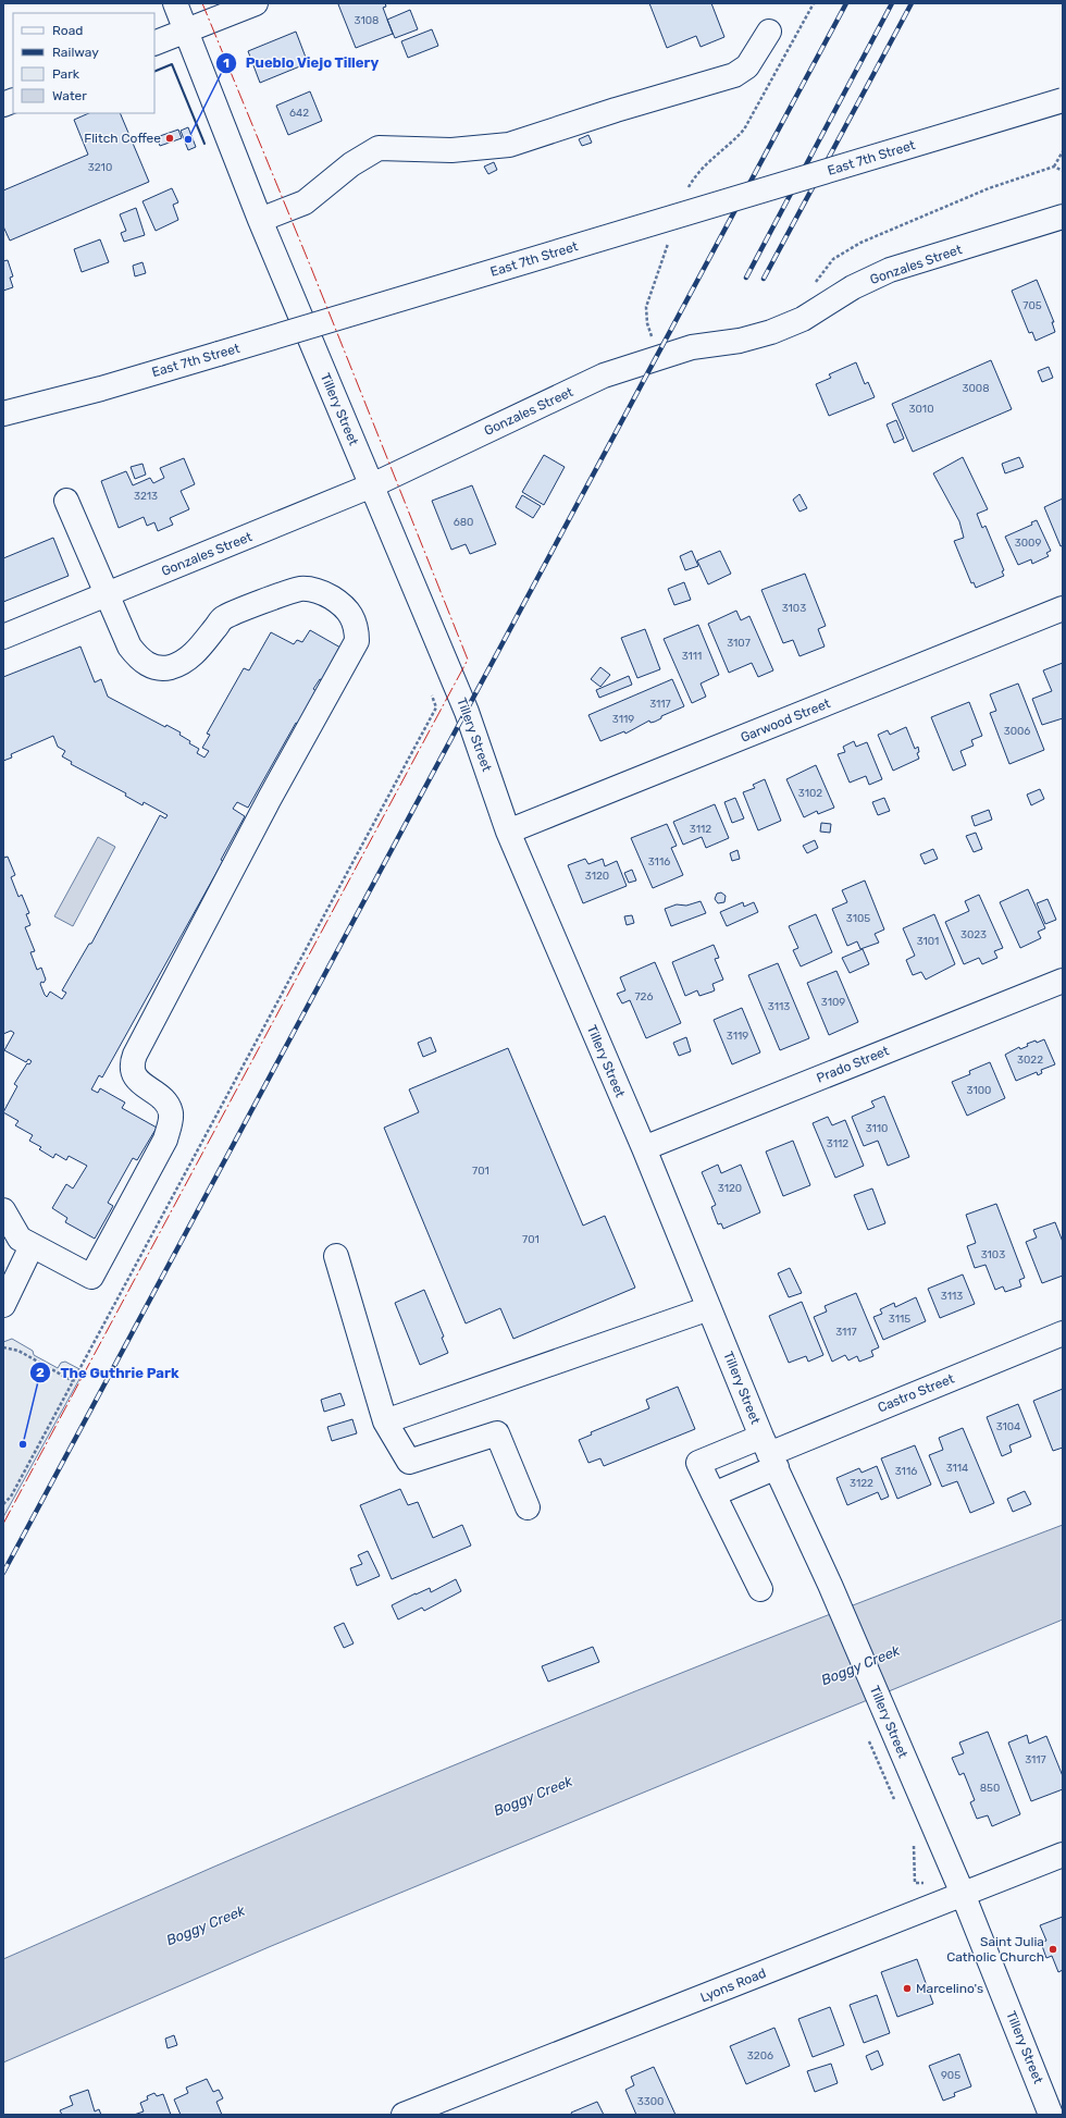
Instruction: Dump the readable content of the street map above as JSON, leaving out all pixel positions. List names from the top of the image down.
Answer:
{
  "streets": {
    "street": [
      "East 7th Street",
      "Gonzales Street",
      "Tillery Street",
      "Garwood Street",
      "Prado Street",
      "Castro Street",
      "Lyons Road"
    ]
  },
  "crossings": [
    ["Gonzales Street", "Tillery Street"],
    ["Tillery Street", "Garwood Street"],
    ["Tillery Street", "Prado Street"],
    ["Tillery Street", "Castro Street"],
    ["Tillery Street", "Lyons Road"]
  ],
  "water": ["Boggy Creek"],
  "places": [
    "Flitch Coffee",
    "Pueblo Viejo Tillery",
    "The Guthrie Park",
    "Saint Julia Catholic Church",
    "Marcelino's"
  ],
  "house_numbers": [
    "3108",
    "642",
    "3210",
    "705",
    "3008",
    "3010",
    "3213",
    "680",
    "3009",
    "3103",
    "3107",
    "3111",
    "3117",
    "3119",
    "3006",
    "3102",
    "3112",
    "3116",
    "3120",
    "3105",
    "3023",
    "3101",
    "726",
    "3109",
    "3113",
    "3119",
    "3022",
    "3100",
    "3110",
    "3112",
    "701",
    "3120",
    "701",
    "3103",
    "3113",
    "3115",
    "3117",
    "3104",
    "3114",
    "3116",
    "3122",
    "3117",
    "850",
    "3206",
    "905",
    "3300"
  ],
  "legend": [
    "Road",
    "Railway",
    "Park",
    "Water"
  ]
}
